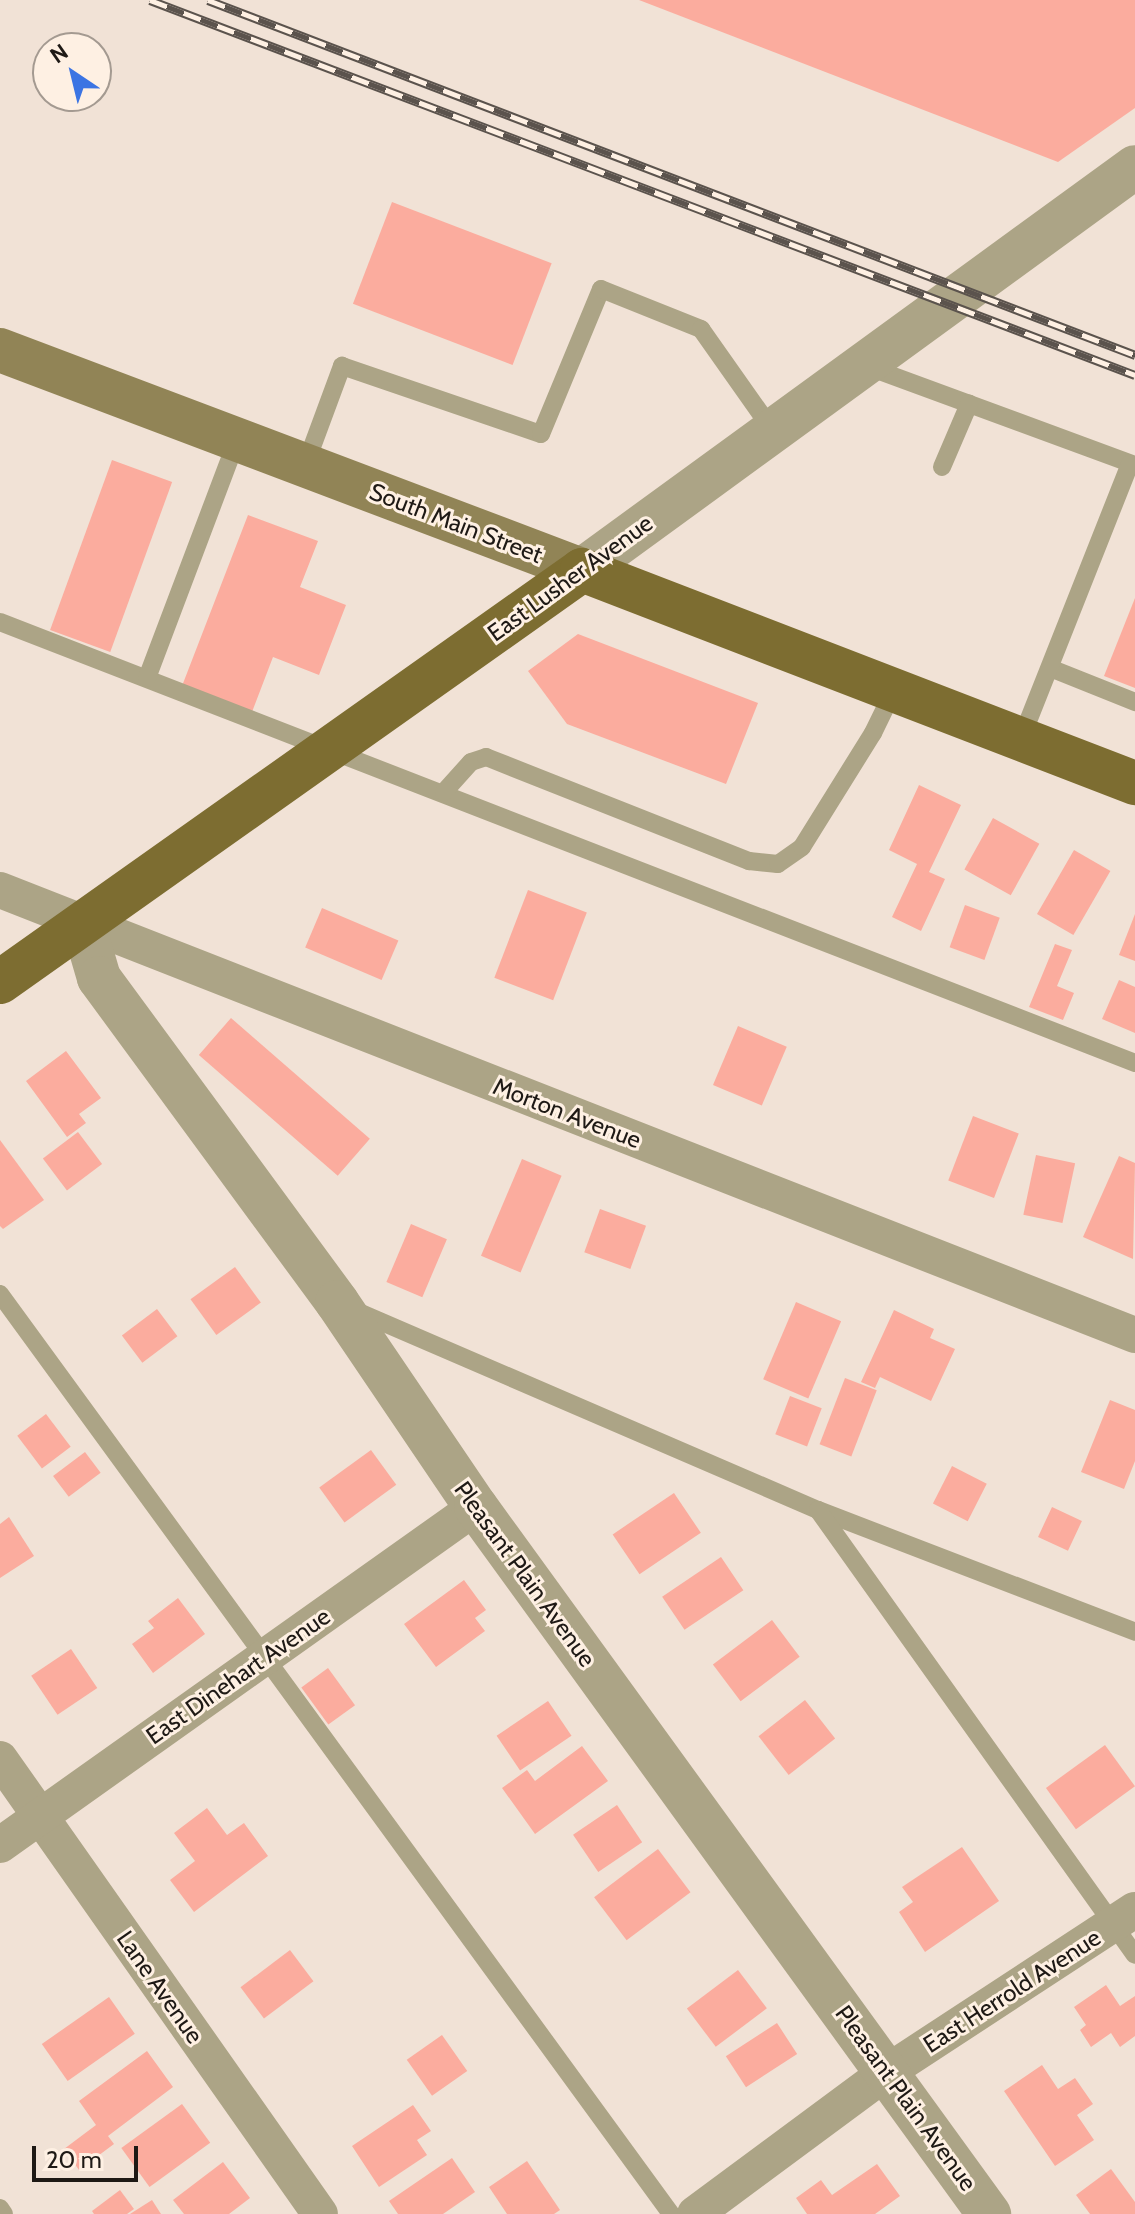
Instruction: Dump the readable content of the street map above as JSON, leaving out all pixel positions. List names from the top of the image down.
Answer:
{
  "streets": {
    "main road": ["South Main Street", "East Lusher Avenue"],
    "street": [
      "Morton Avenue",
      "Pleasant Plain Avenue",
      "East Dinehart Avenue",
      "Lane Avenue",
      "East Herrold Avenue"
    ]
  },
  "crossings": [
    ["South Main Street", "East Lusher Avenue"],
    ["East Lusher Avenue", "Morton Avenue"],
    ["East Lusher Avenue", "Pleasant Plain Avenue"],
    ["Morton Avenue", "Pleasant Plain Avenue"],
    ["Pleasant Plain Avenue", "East Dinehart Avenue"],
    ["Pleasant Plain Avenue", "East Herrold Avenue"],
    ["East Dinehart Avenue", "Lane Avenue"]
  ],
  "scale_bar": "20 m",
  "north": "top left"
}
